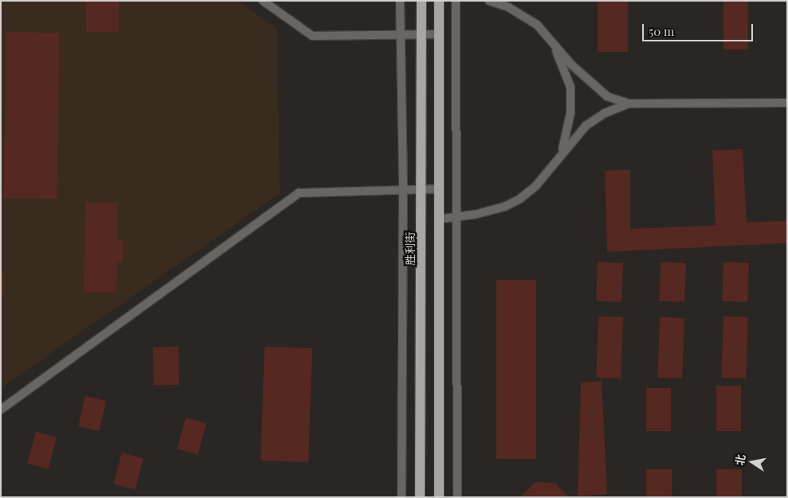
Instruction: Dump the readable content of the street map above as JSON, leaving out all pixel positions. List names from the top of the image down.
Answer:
{
  "streets": {
    "main road": ["胜利街"]
  },
  "scale_bar": "50 m",
  "north": "left"
}
